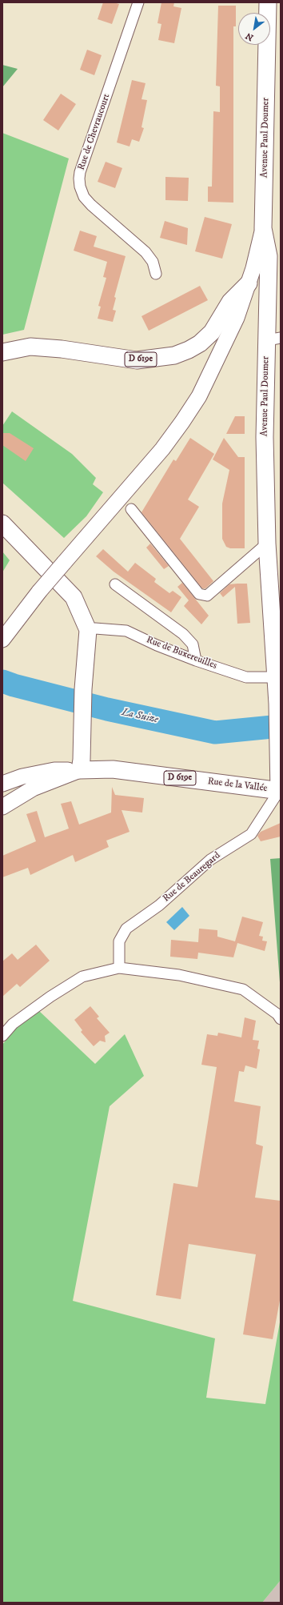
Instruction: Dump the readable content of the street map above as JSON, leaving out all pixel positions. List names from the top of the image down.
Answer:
{
  "streets": {
    "main road": ["Avenue Paul Doumer", "D 619e", "Rue de la Vallée"],
    "street": ["Rue de Chevraucourt", "Rue de Buxereuilles", "Rue de Beauregard"]
  },
  "crossings": [
    ["Avenue Paul Doumer", "Rue de Buxereuilles"],
    ["Avenue Paul Doumer", "Rue de la Vallée"],
    ["Avenue Paul Doumer", "Rue de Beauregard"],
    ["Rue de la Vallée", "Rue de Beauregard"]
  ],
  "water": ["La Suize"],
  "north": "bottom left"
}
